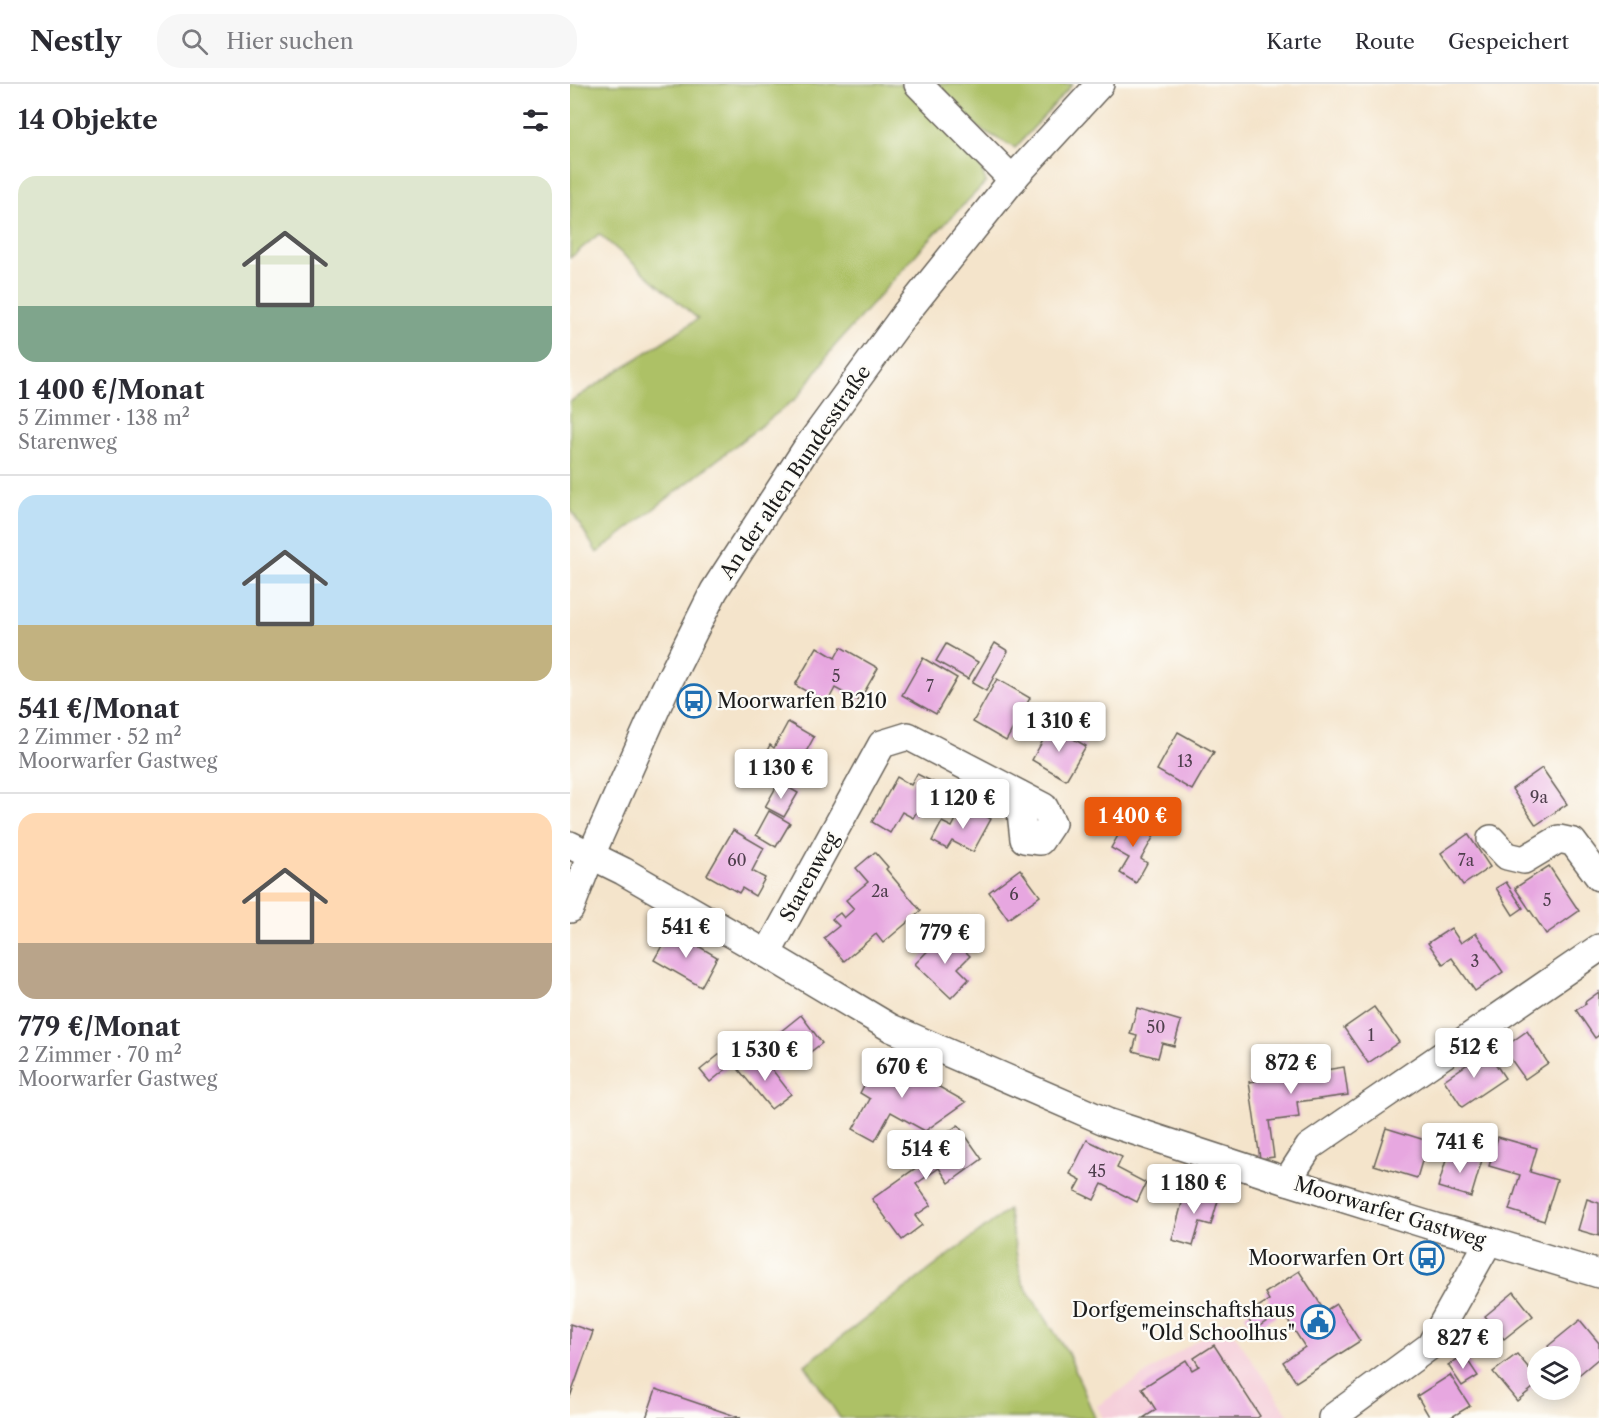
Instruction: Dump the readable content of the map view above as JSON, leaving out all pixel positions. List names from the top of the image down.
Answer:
{
  "streets": {
    "street": ["An der alten Bundesstraße", "Starenweg", "Moorwarfer Gastweg"]
  },
  "crossings": [
    ["An der alten Bundesstraße", "Moorwarfer Gastweg"],
    ["Starenweg", "Moorwarfer Gastweg"]
  ],
  "places": {
    "bus stop": ["Moorwarfen B210", "Moorwarfen Ort"],
    "public building": ["Dorfgemeinschaftshaus \"Old Schoolhus\""]
  },
  "house_numbers": [
    "5",
    "7",
    "13",
    "9a",
    "60",
    "7a",
    "2a",
    "6",
    "5",
    "3",
    "50",
    "1",
    "45"
  ],
  "page": {
    "header": "Nestly",
    "search": "Hier suchen",
    "nav": ["Karte", "Route", "Gespeichert"],
    "heading": "14 Objekte",
    "list": [
      {
        "name": "1 400 €/Monat",
        "note": "5 Zimmer · 138 m² · Starenweg"
      },
      {
        "name": "541 €/Monat",
        "note": "2 Zimmer · 52 m² · Moorwarfer Gastweg"
      },
      {
        "name": "779 €/Monat",
        "note": "2 Zimmer · 70 m² · Moorwarfer Gastweg"
      }
    ],
    "price": [
      "1 310 €",
      "1 130 €",
      "1 120 €",
      "1 400 €",
      "541 €",
      "779 €",
      "512 €",
      "1 530 €",
      "872 €",
      "670 €",
      "741 €",
      "514 €",
      "1 180 €",
      "827 €"
    ]
  }
}
